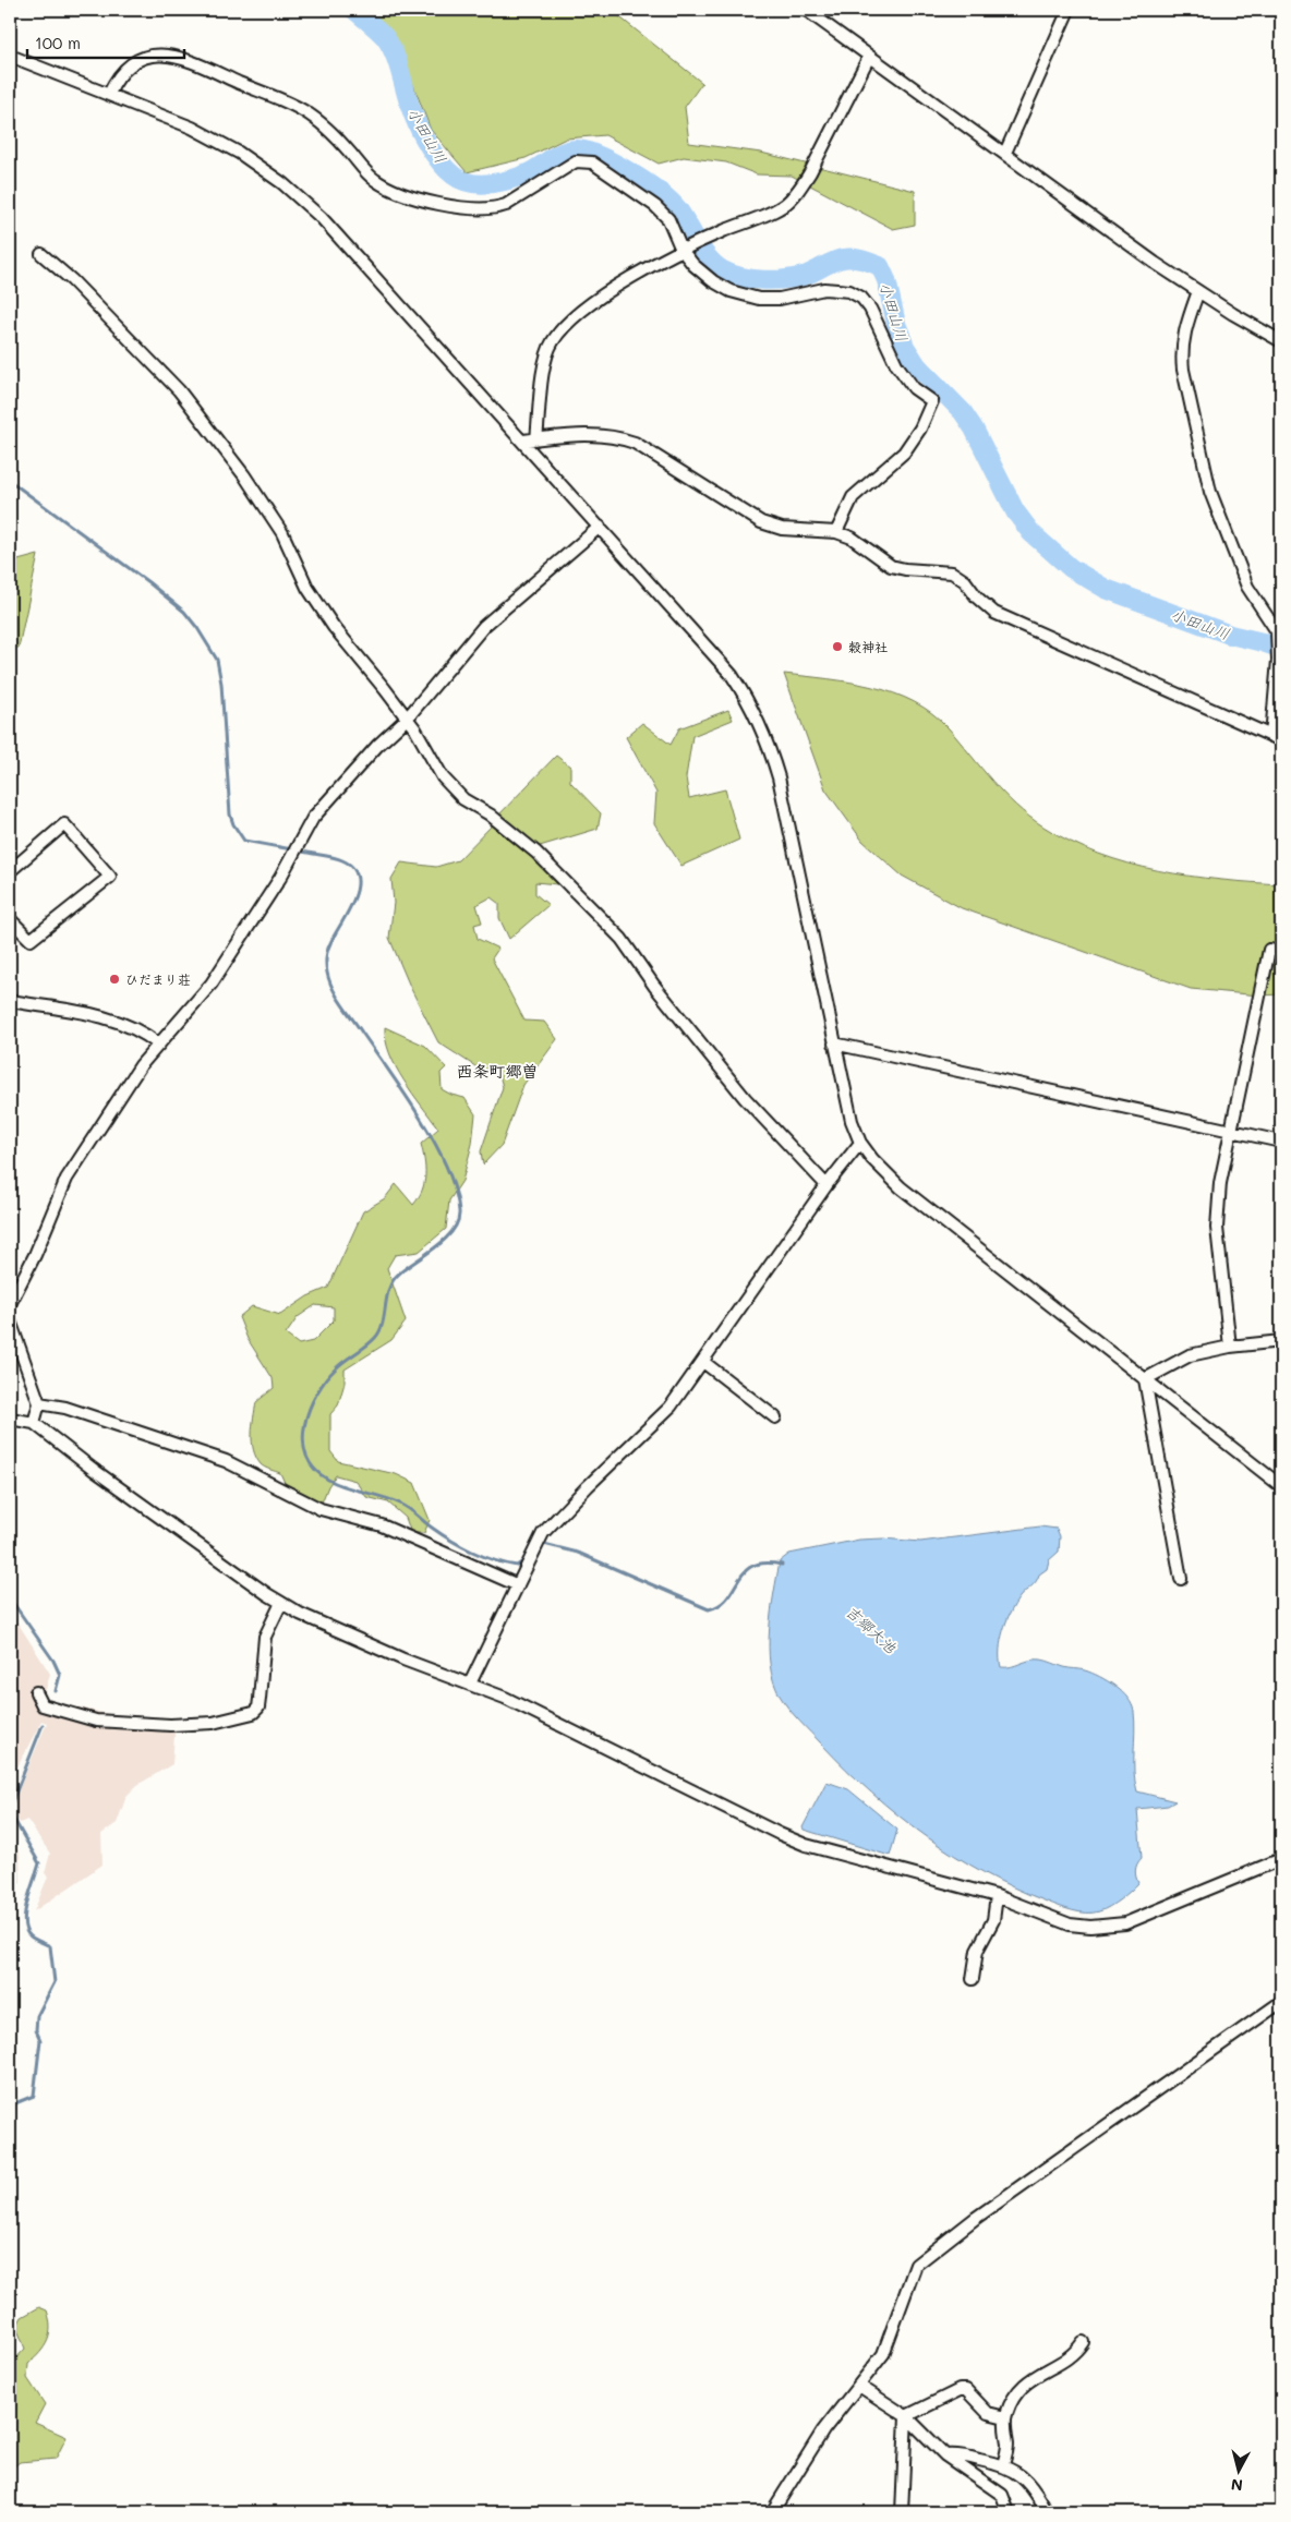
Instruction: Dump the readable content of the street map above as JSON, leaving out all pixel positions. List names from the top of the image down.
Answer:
{
  "districts": ["西条町郷曽"],
  "water": ["小田山川", "吉郷大池"],
  "places": ["穀神社", "ひだまり荘"],
  "scale_bar": "100 m",
  "north": "bottom"
}
